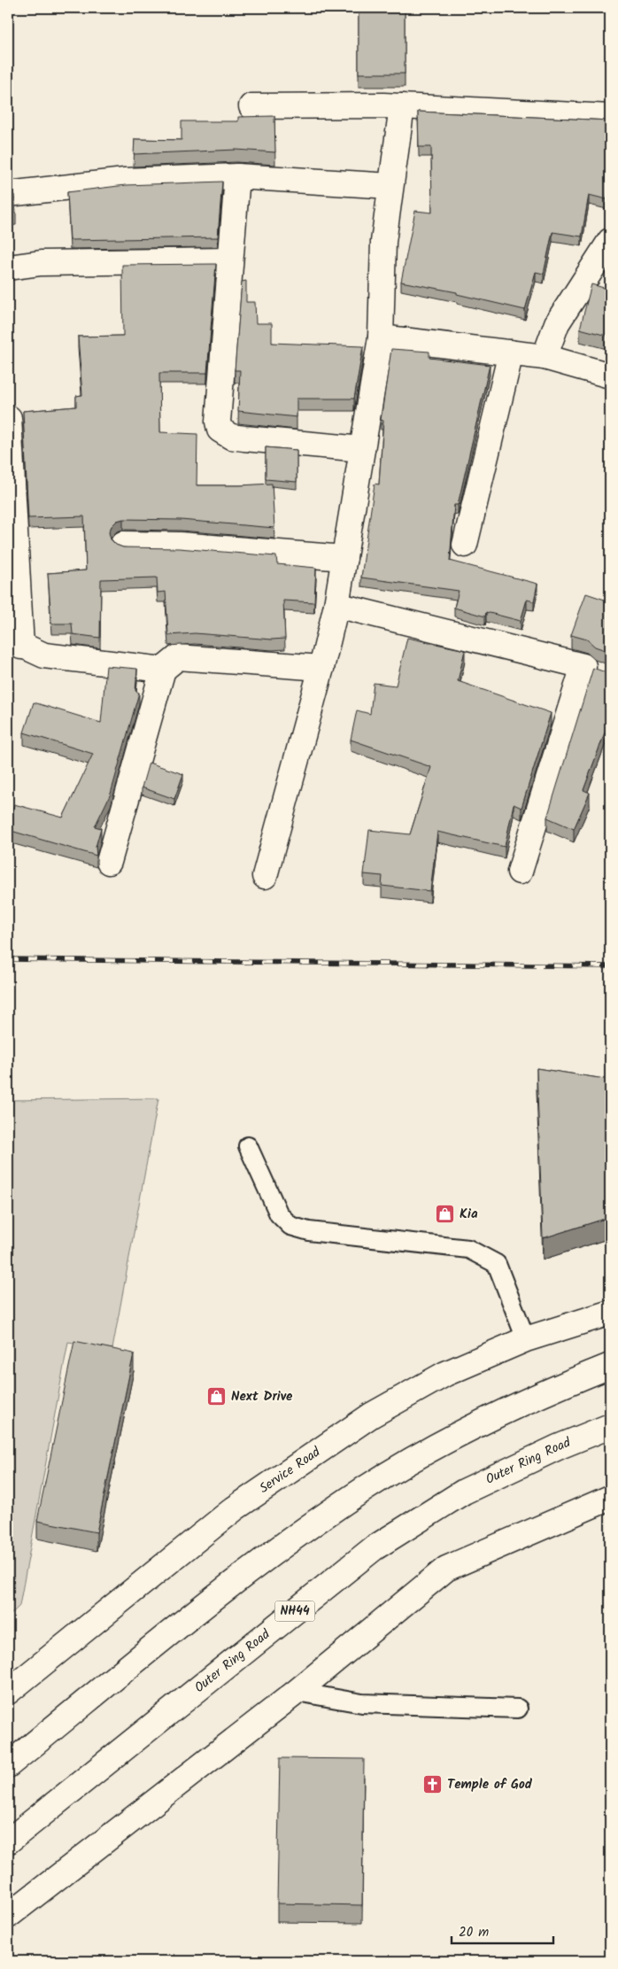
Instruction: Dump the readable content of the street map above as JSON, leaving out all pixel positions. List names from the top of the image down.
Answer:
{
  "streets": {
    "main road": ["Outer Ring Road", "Service Road", "NH44"]
  },
  "places": {
    "shop": ["Kia", "Next Drive"],
    "church": ["Temple of God"]
  },
  "scale_bar": "20 m"
}
